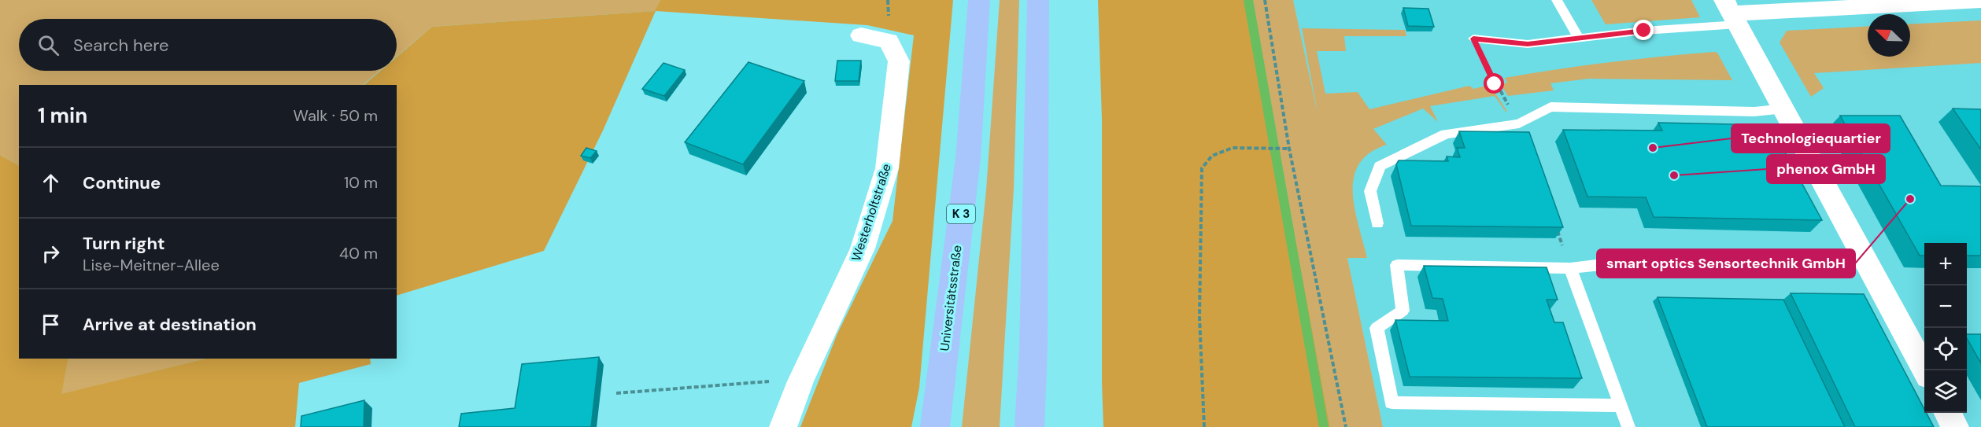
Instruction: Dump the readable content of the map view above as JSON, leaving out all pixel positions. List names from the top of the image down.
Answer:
{
  "streets": {
    "highway": ["K 3", "Universitätsstraße"],
    "street": ["Westerholtstraße"]
  },
  "places": ["Technologiequartier", "phenox GmbH", "smart optics Sensortechnik GmbH"],
  "north": "top left",
  "page": {
    "search": "Search here",
    "heading": ["1 min", "Walk · 50 m"],
    "list": [
      ["Continue", "10 m"],
      ["Turn right", "Lise-Meitner-Allee", "40 m"],
      "Arrive at destination"
    ],
    "map_buttons": ["+", "−"]
  }
}
